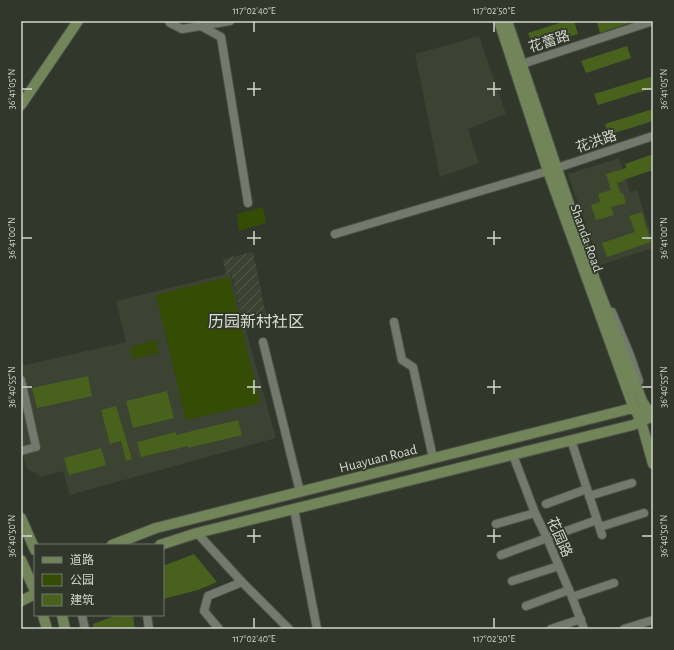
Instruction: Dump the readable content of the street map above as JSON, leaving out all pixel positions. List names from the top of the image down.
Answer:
{
  "streets": {
    "main road": ["Shanda Road", "Huayuan Road"],
    "street": ["花蕾路", "花洪路", "花园路"]
  },
  "crossings": [
    ["花蕾路", "Shanda Road"],
    ["花洪路", "Shanda Road"],
    ["Shanda Road", "Huayuan Road"],
    ["Huayuan Road", "花园路"]
  ],
  "districts": ["历园新村社区"],
  "legend": ["道路", "公园", "建筑"],
  "coordinates": [
    "117°02'40\"E",
    "117°02'50\"E",
    "36°41'05\"N",
    "36°41'00\"N",
    "36°40'55\"N",
    "36°40'50\"N"
  ]
}
